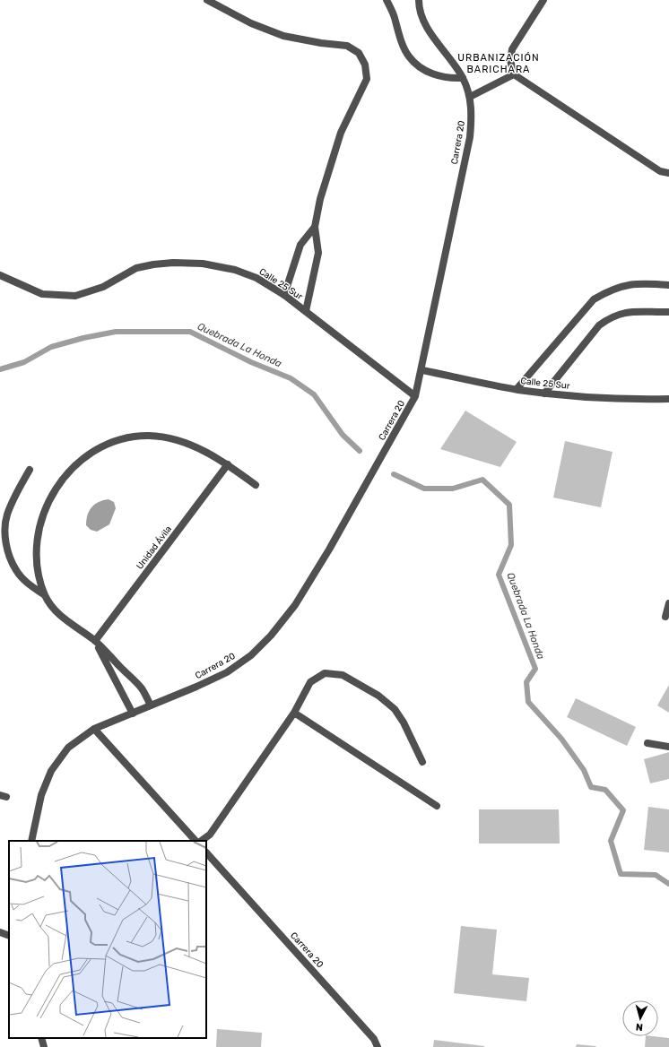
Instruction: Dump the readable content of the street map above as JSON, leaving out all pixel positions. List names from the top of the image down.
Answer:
{
  "streets": {
    "street": ["Carrera 20", "Calle 25 Sur", "Unidad Ávila"]
  },
  "crossings": [
    ["Carrera 20", "Calle 25 Sur"]
  ],
  "districts": ["URBANIZACIÓN BARICHARA"],
  "water": ["Quebrada La Honda"],
  "north": "bottom"
}
